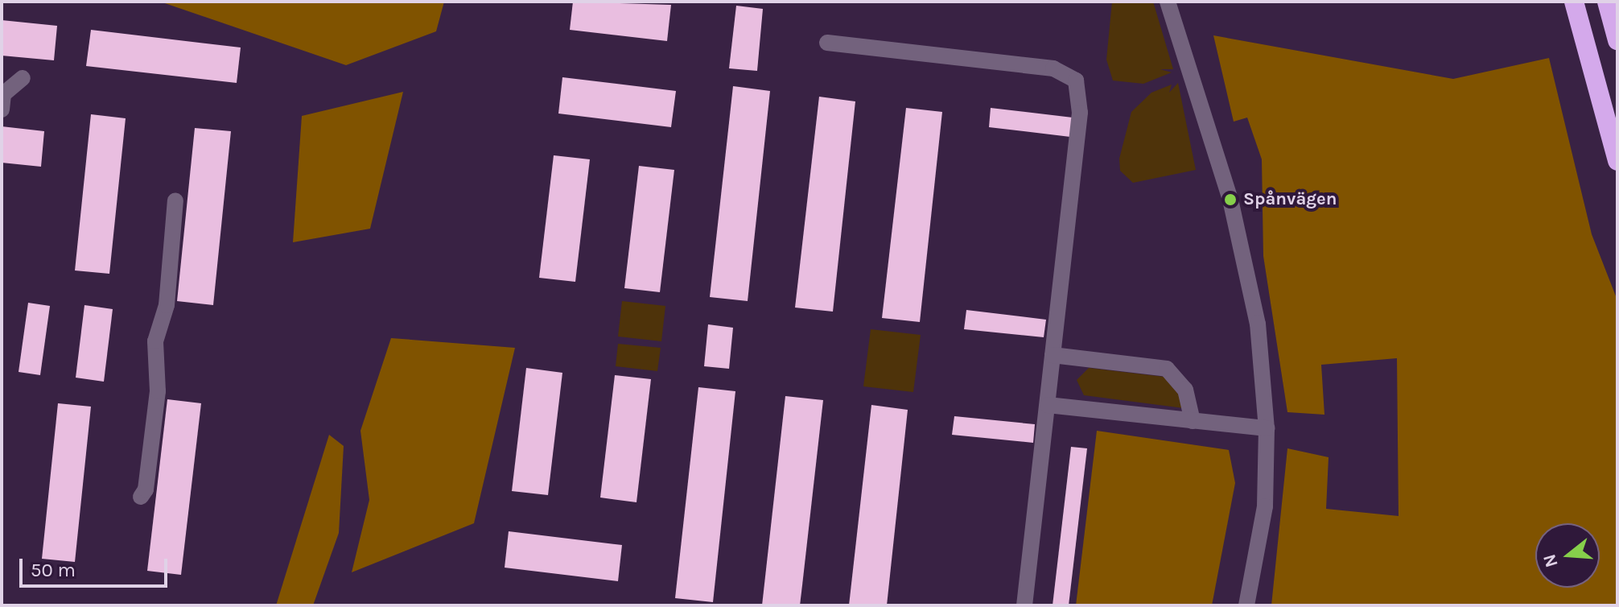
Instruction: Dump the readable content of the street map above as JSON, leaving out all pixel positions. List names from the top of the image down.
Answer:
{
  "places": ["Spånvägen"],
  "scale_bar": "50 m",
  "north": "left"
}
